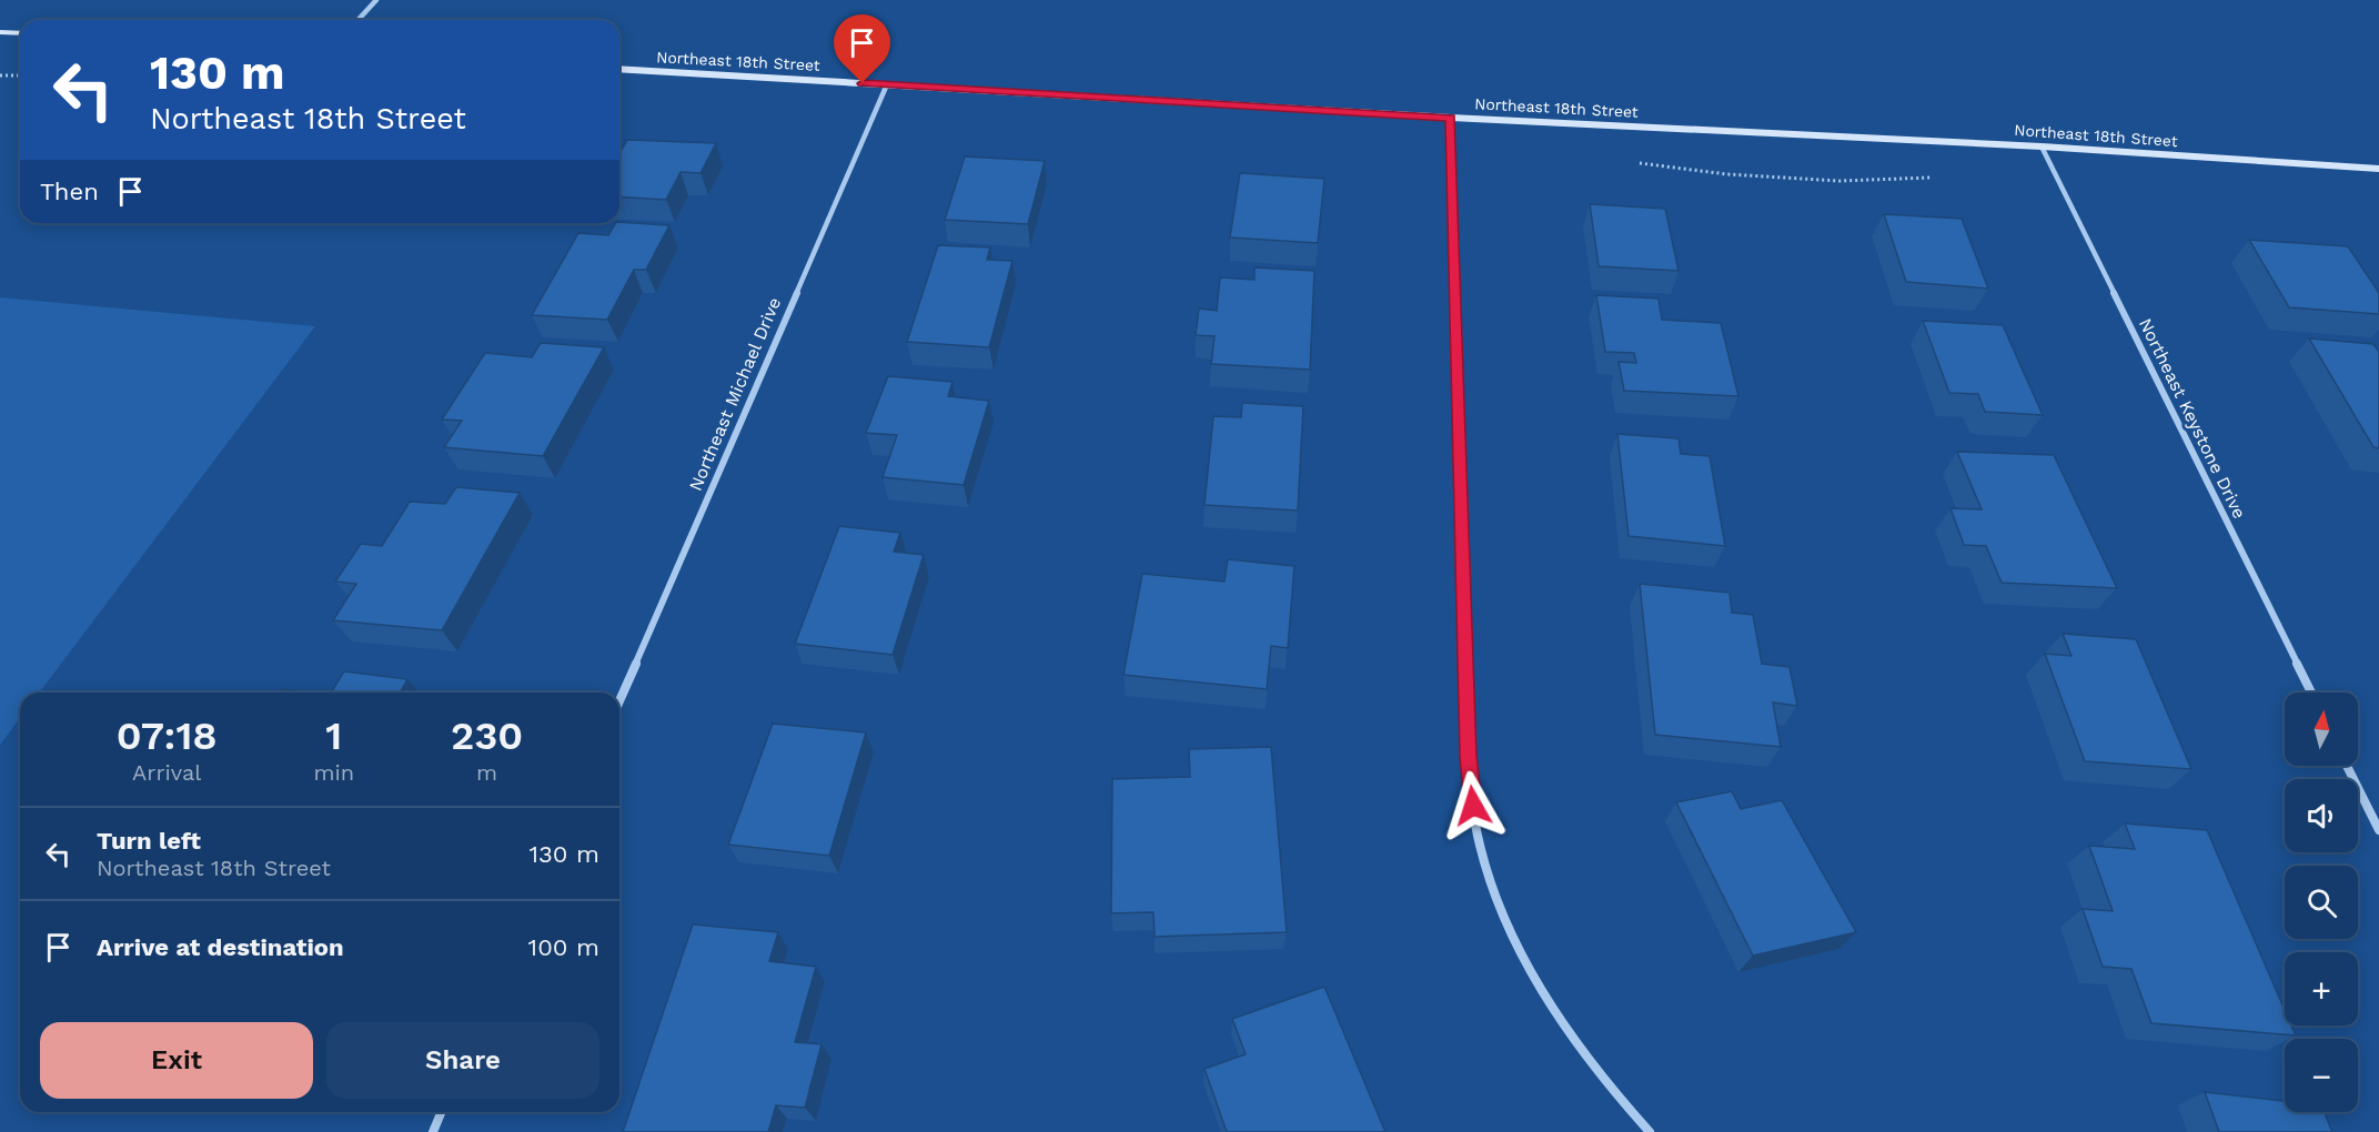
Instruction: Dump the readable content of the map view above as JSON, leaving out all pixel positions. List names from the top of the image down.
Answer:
{
  "streets": {
    "main road": ["Northeast 18th Street"],
    "street": ["Northeast Michael Drive", "Northeast Keystone Drive"]
  },
  "crossings": [
    ["Northeast 18th Street", "Northeast Michael Drive"],
    ["Northeast 18th Street", "Northeast Keystone Drive"]
  ],
  "north": "top",
  "page": {
    "turn": ["130 m", "Northeast 18th Street"],
    "then": "Then",
    "map_buttons": ["+", "−"],
    "eta": [
      "07:18",
      "Arrival",
      "1",
      "min",
      "230",
      "m"
    ],
    "list": [
      {
        "name": "Turn left",
        "note": "Northeast 18th Street",
        "value": "130 m"
      },
      {
        "name": "Arrive at destination",
        "value": "100 m"
      }
    ],
    "buttons": ["Exit", "Share"]
  }
}
